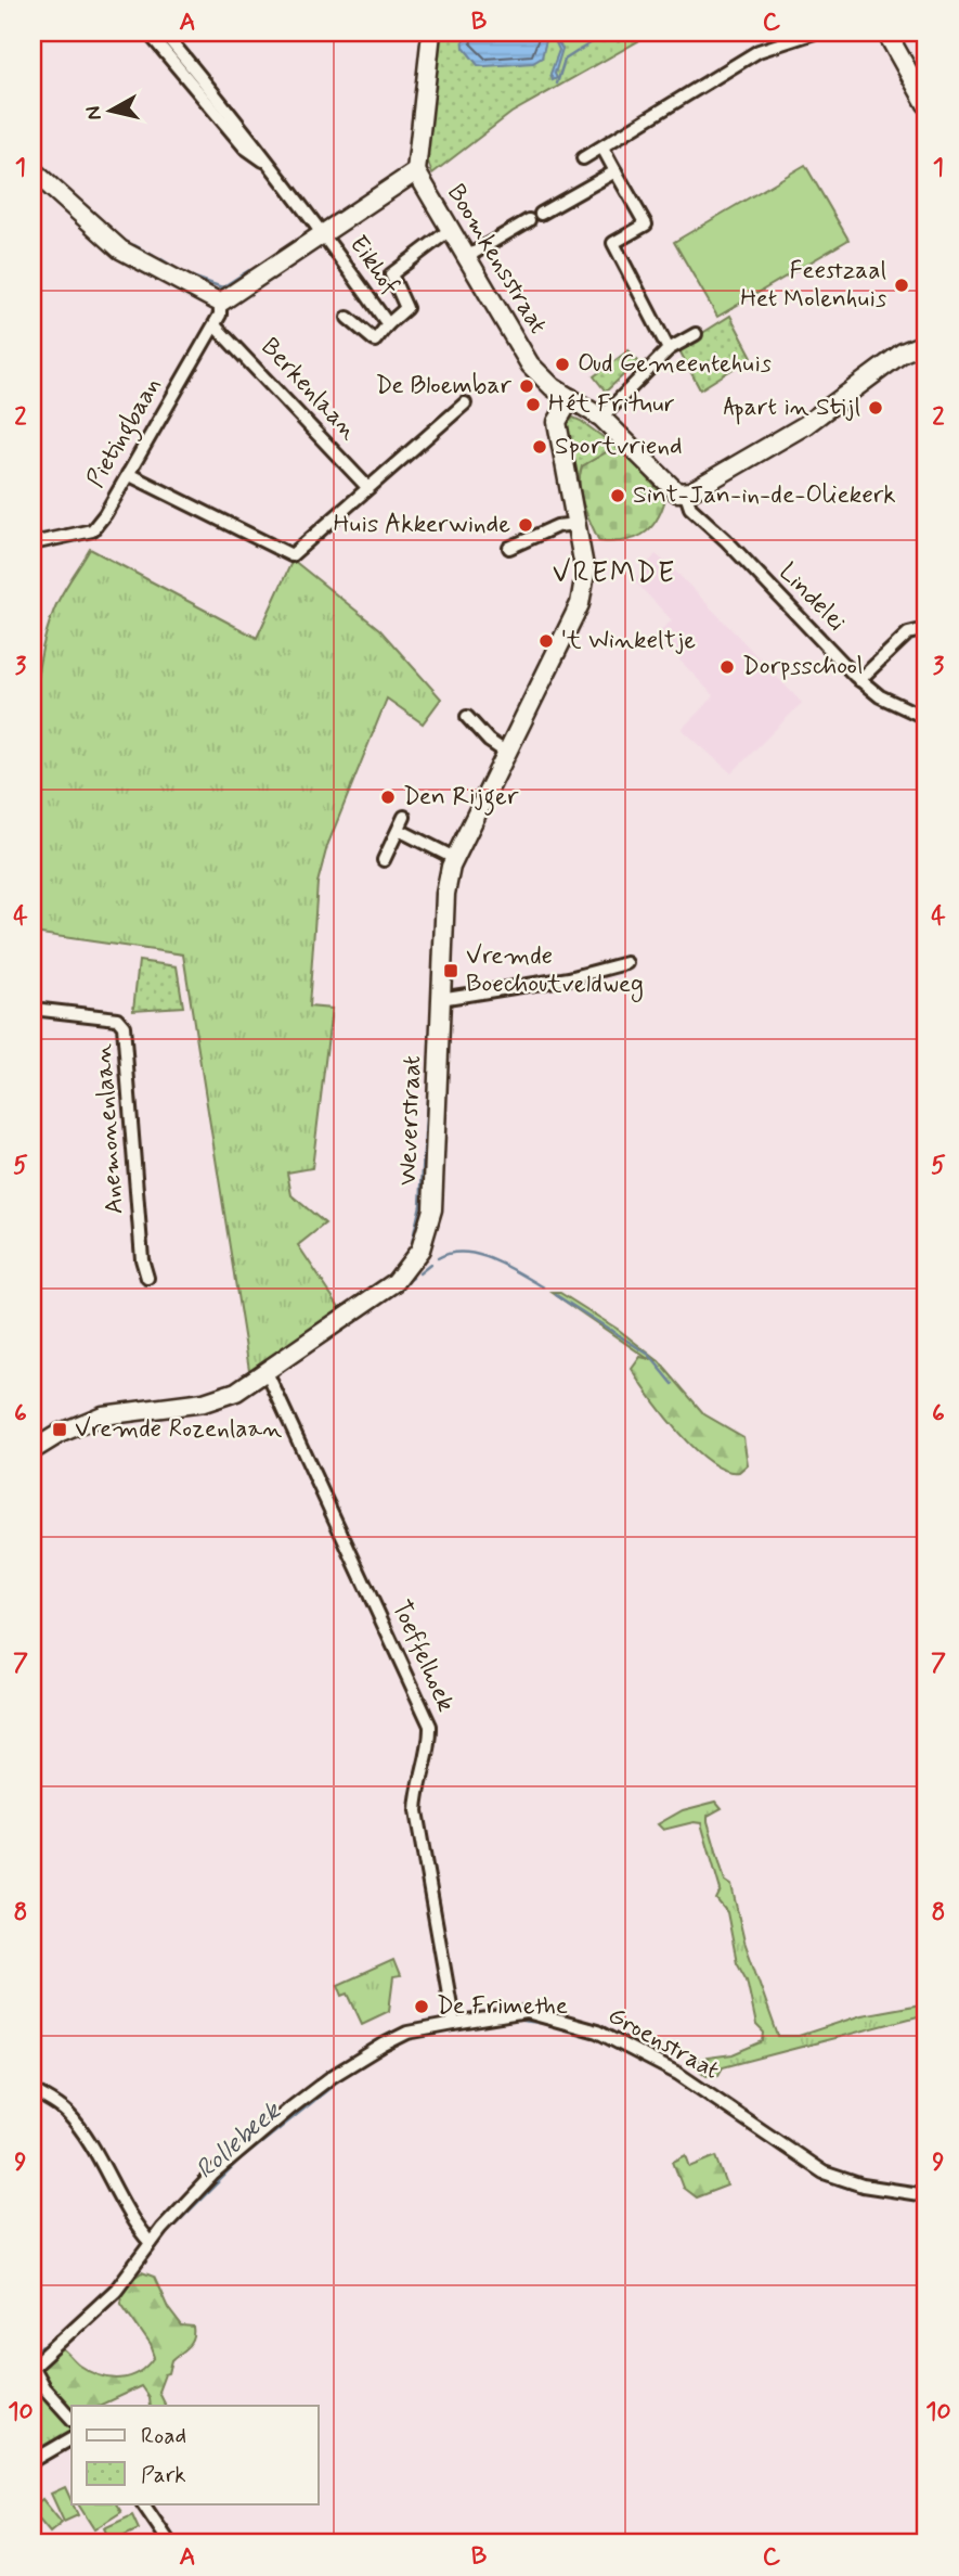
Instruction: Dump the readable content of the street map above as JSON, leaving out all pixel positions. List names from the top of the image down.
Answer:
{
  "streets": {
    "street": [
      "Boomkensstraat",
      "Eikhof",
      "Berkenlaan",
      "Pietingbaan",
      "Lindelei",
      "Weverstraat",
      "Anemonenlaan",
      "Toeffelhoek",
      "Groenstraat"
    ]
  },
  "crossings": [
    ["Boomkensstraat", "Eikhof"],
    ["Boomkensstraat", "Lindelei"],
    ["Berkenlaan", "Pietingbaan"],
    ["Weverstraat", "Toeffelhoek"],
    ["Toeffelhoek", "Groenstraat"]
  ],
  "districts": ["VREMDE"],
  "water": ["Rollebeek"],
  "places": {
    "other": [
      "Feestzaal Het Molenhuis",
      "Oud Gemeentehuis",
      "De Bloembar",
      "Hét Frituur",
      "Apart in Stijl",
      "Sportvriend",
      "Sint-Jan-in-de-Oliekerk",
      "Huis Akkerwinde",
      "'t Winkeltje",
      "Dorpsschool",
      "Den Rijger",
      "De Frimethe"
    ],
    "transit": ["Vremde Boechoutveldweg", "Vremde Rozenlaan"]
  },
  "legend": ["Road", "Park"],
  "north": "left",
  "grid": {
    "columns": ["A", "B", "C"],
    "rows": [
      "1",
      "2",
      "3",
      "4",
      "5",
      "6",
      "7",
      "8",
      "9",
      "10"
    ]
  }
}
